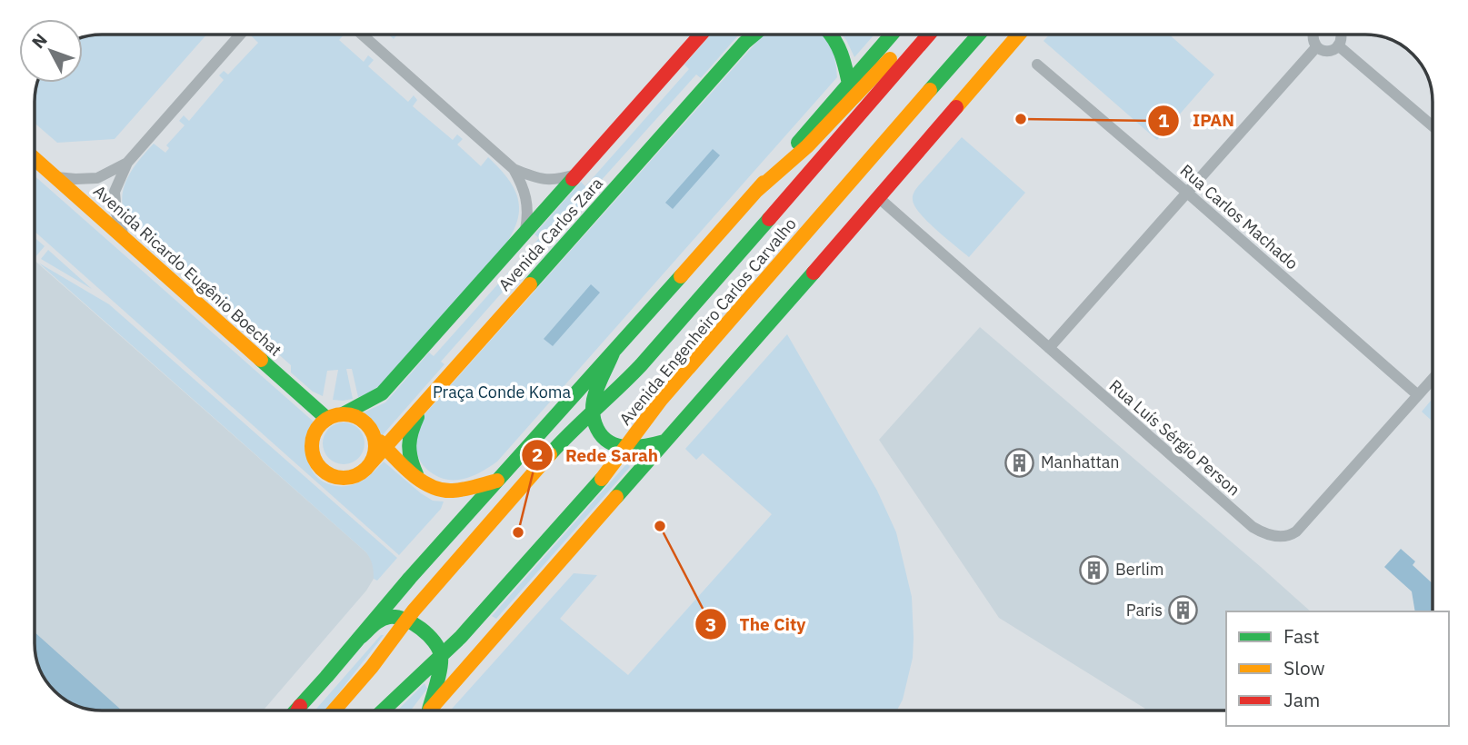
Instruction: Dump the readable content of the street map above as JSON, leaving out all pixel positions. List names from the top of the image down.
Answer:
{
  "streets": {
    "main road": ["Avenida Carlos Zara", "Avenida Ricardo Eugênio Boechat", "Avenida Engenheiro Carlos Carvalho"],
    "street": ["Rua Carlos Machado", "Rua Luís Sérgio Person"]
  },
  "crossings": [
    ["Rua Carlos Machado", "Rua Luís Sérgio Person"],
    ["Avenida Carlos Zara", "Avenida Ricardo Eugênio Boechat"]
  ],
  "parks": ["Praça Conde Koma"],
  "places": {
    "other": ["IPAN", "The City", "Rede Sarah"],
    "building": ["Manhattan", "Berlim", "Paris"]
  },
  "legend": ["Fast", "Slow", "Jam"],
  "north": "top left"
}
